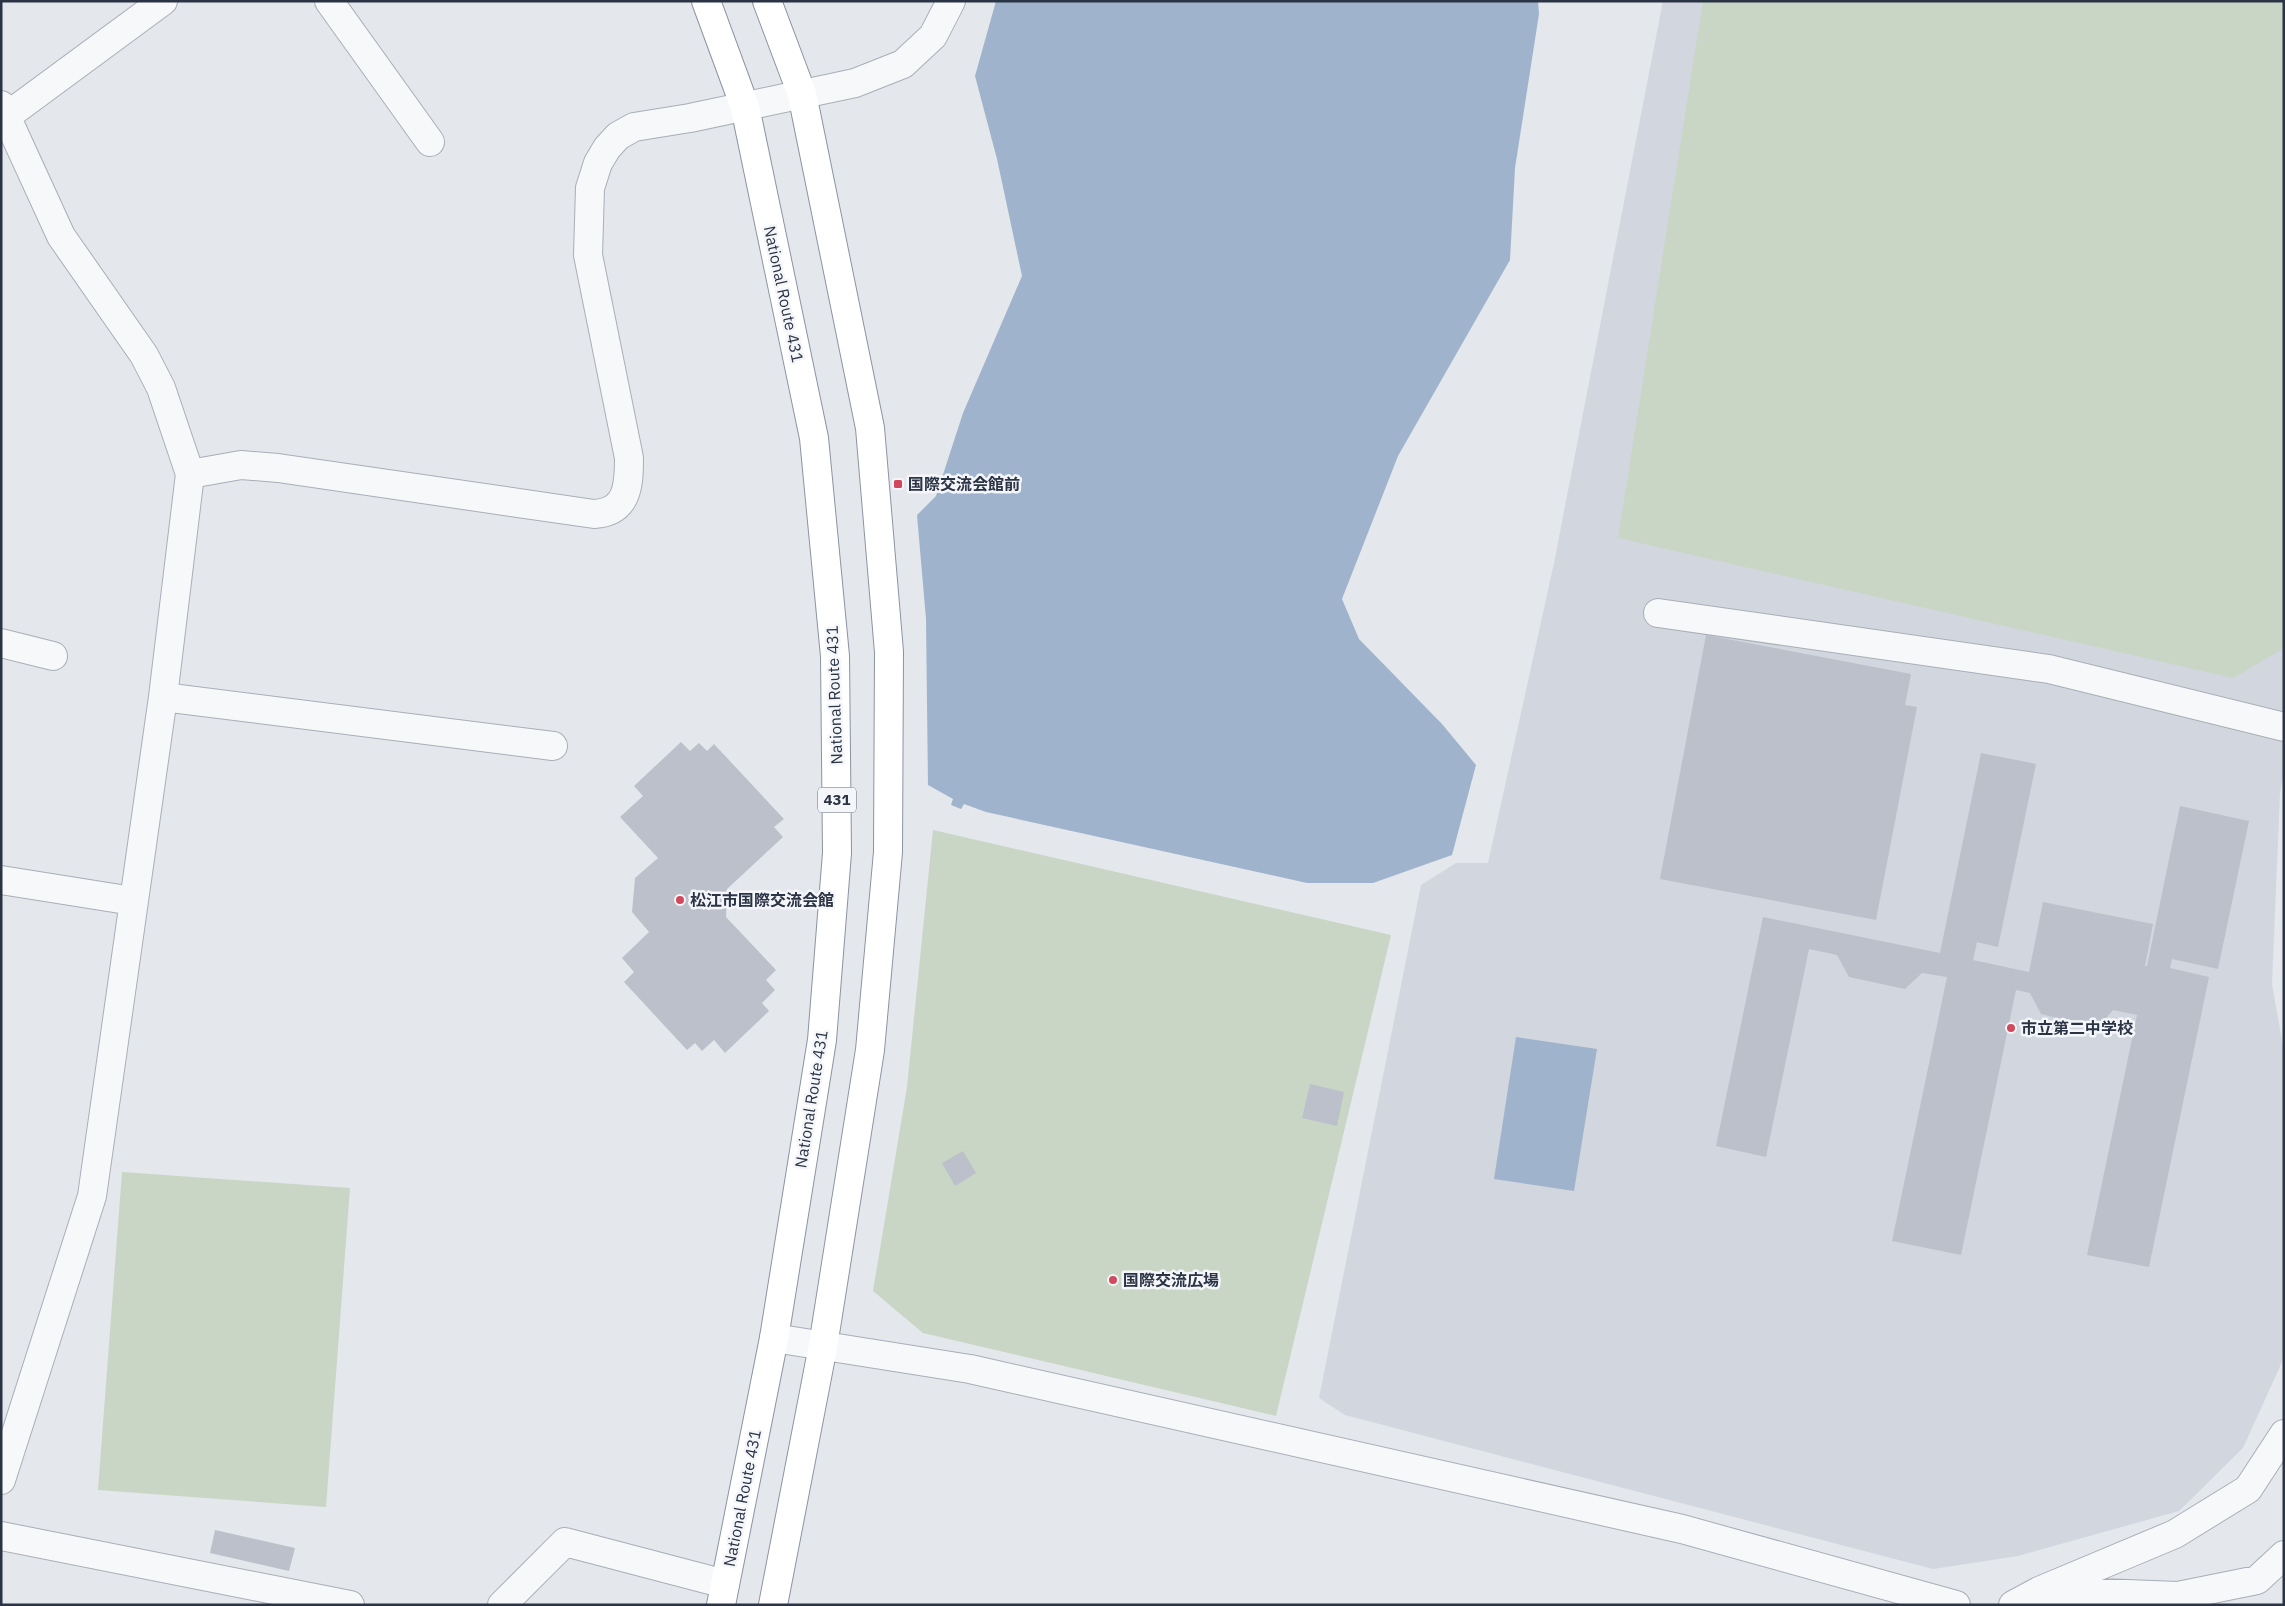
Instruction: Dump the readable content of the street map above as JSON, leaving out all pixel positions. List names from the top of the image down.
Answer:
{
  "streets": {
    "highway": ["National Route 431", "431"]
  },
  "places": {
    "transit": ["国際交流会館前"],
    "other": ["松江市国際交流会館", "市立第二中学校", "国際交流広場"]
  }
}
